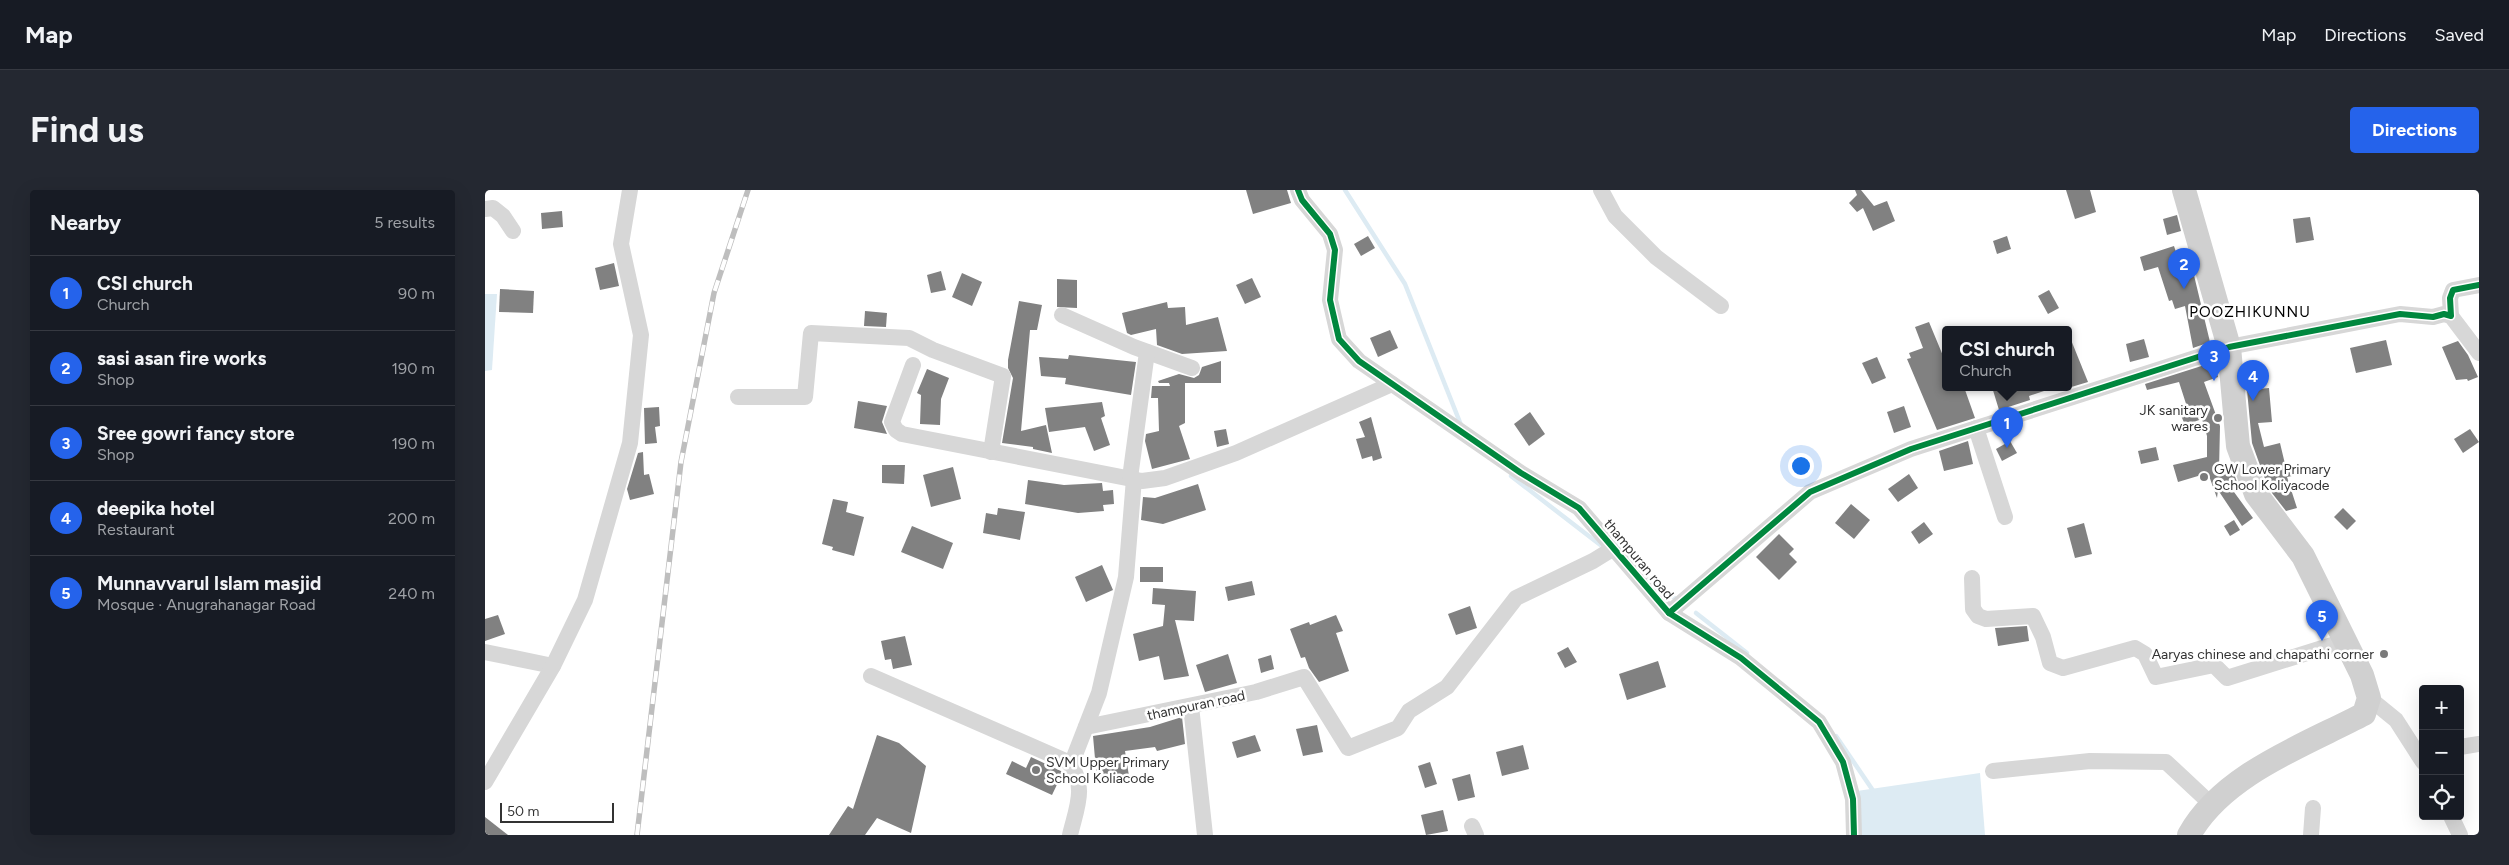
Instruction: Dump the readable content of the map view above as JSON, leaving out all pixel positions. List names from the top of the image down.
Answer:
{
  "streets": {
    "street": ["thampuran road"]
  },
  "districts": ["POOZHIKUNNU"],
  "places": [
    "JK sanitary wares",
    "GW Lower Primary School Koliyacode",
    "Aaryas chinese and chapathi corner",
    "SVM Upper Primary School Koliacode"
  ],
  "scale_bar": "50 m",
  "page": {
    "header": "Map",
    "nav": ["Map", "Directions", "Saved"],
    "buttons": "Directions",
    "title": "Find us",
    "heading": ["Nearby", "5 results"],
    "pins": [
      "2",
      "3",
      "4",
      "1",
      "5"
    ],
    "list": [
      {
        "mark": "1",
        "name": "CSI church",
        "note": "Church",
        "value": "90 m"
      },
      {
        "mark": "2",
        "name": "sasi asan fire works",
        "note": "Shop",
        "value": "190 m"
      },
      {
        "mark": "3",
        "name": "Sree gowri fancy store",
        "note": "Shop",
        "value": "190 m"
      },
      {
        "mark": "4",
        "name": "deepika hotel",
        "note": "Restaurant",
        "value": "200 m"
      },
      {
        "mark": "5",
        "name": "Munnavvarul Islam masjid",
        "note": "Mosque · Anugrahanagar Road",
        "value": "240 m"
      }
    ],
    "popup": ["CSI church", "Church"],
    "map_buttons": ["+", "−"],
    "scale": "50 m"
  }
}
